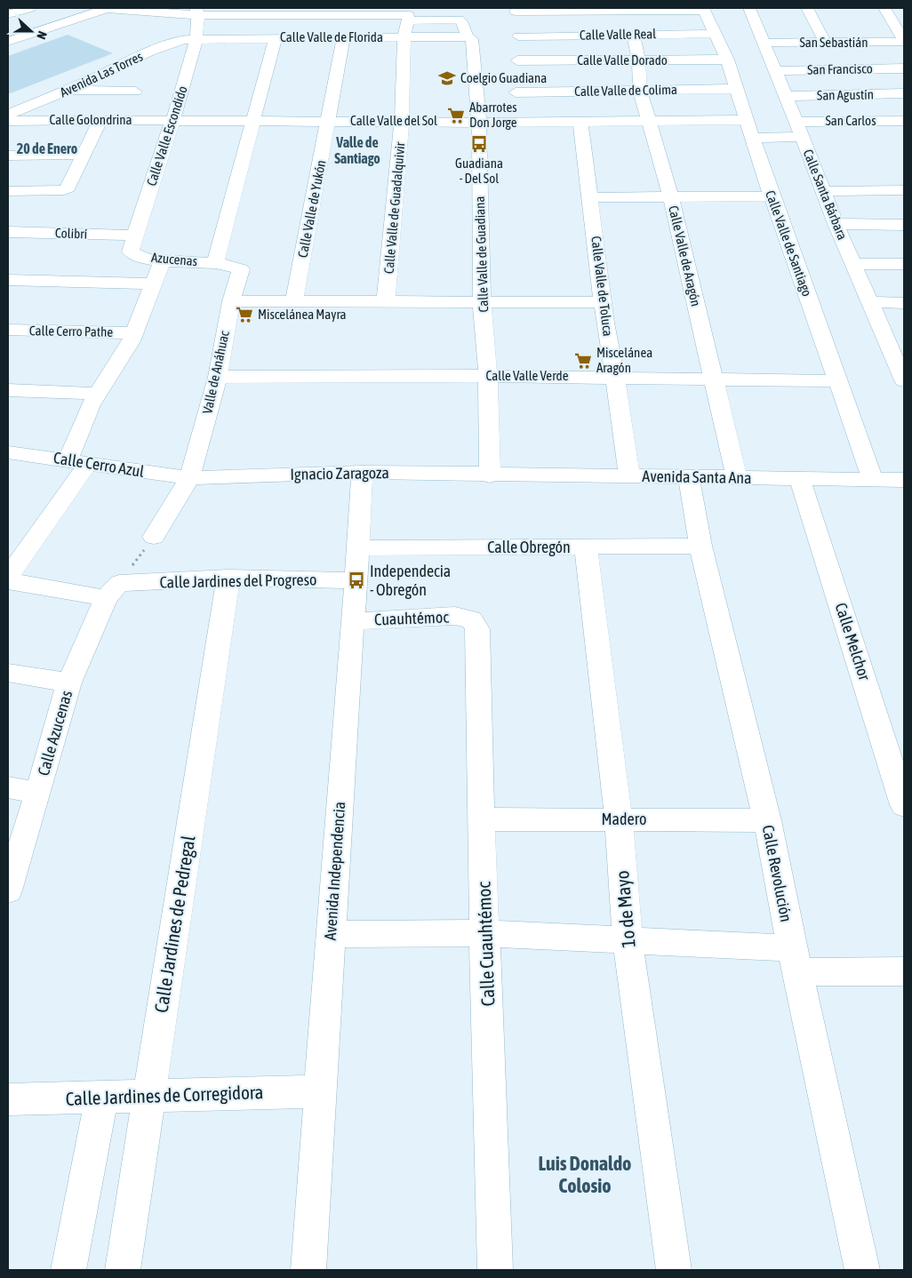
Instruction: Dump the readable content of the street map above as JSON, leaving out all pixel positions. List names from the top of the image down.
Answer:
{
  "streets": {
    "street": [
      "Calle Valle Real",
      "Calle Valle de Florida",
      "San Sebastián",
      "Calle Valle Dorado",
      "San Francisco",
      "Avenida Las Torres",
      "Calle Valle de Colima",
      "San Agustín",
      "Calle Golondrina",
      "Calle Valle del Sol",
      "San Carlos",
      "Calle Valle Escondido",
      "Calle Santa Bárbara",
      "Calle Valle de Guadalquivir",
      "Calle Valle de Yukón",
      "Colibrí",
      "Calle Valle de Santiago",
      "Calle Valle de Guadiana",
      "Calle Valle de Aragón",
      "Azucenas",
      "Calle Valle de Toluca",
      "Calle Cerro Pathe",
      "Valle de Anáhuac",
      "Calle Valle Verde",
      "Calle Cerro Azul",
      "Ignacio Zaragoza",
      "Avenida Santa Ana",
      "Calle Obregón",
      "Calle Jardines del Progreso",
      "Cuauhtémoc",
      "Calle Melchor",
      "Calle Azucenas",
      "Madero",
      "Avenida Independencia",
      "Calle Revolución",
      "1o de Mayo",
      "Calle Jardines de Pedregal",
      "Calle Cuauhtémoc",
      "Calle Jardines de Corregidora"
    ]
  },
  "crossings": [
    ["Calle Valle Real", "Calle Valle de Santiago"],
    ["Calle Valle Real", "Calle Valle de Aragón"],
    ["Calle Valle de Florida", "Avenida Las Torres"],
    ["Calle Valle de Florida", "Calle Valle Escondido"],
    ["Calle Valle de Florida", "Calle Valle de Guadalquivir"],
    ["Calle Valle de Florida", "Calle Valle de Yukón"],
    ["Calle Valle de Florida", "Calle Valle de Guadiana"],
    ["San Sebastián", "Calle Santa Bárbara"],
    ["Calle Valle Dorado", "Calle Valle de Colima"],
    ["Calle Valle Dorado", "Calle Valle de Santiago"],
    ["Calle Valle Dorado", "Calle Valle de Aragón"],
    ["San Francisco", "Calle Santa Bárbara"],
    ["Avenida Las Torres", "Calle Valle Escondido"],
    ["Calle Valle de Colima", "Calle Valle de Santiago"],
    ["Calle Valle de Colima", "Calle Valle de Aragón"],
    ["San Agustín", "Calle Santa Bárbara"],
    ["Calle Golondrina", "Calle Valle del Sol"],
    ["Calle Golondrina", "Calle Valle Escondido"],
    ["Calle Valle del Sol", "Calle Valle Escondido"],
    ["Calle Valle del Sol", "Calle Valle de Guadalquivir"],
    ["Calle Valle del Sol", "Calle Valle de Yukón"],
    ["Calle Valle del Sol", "Calle Valle de Santiago"],
    ["Calle Valle del Sol", "Calle Valle de Guadiana"],
    ["Calle Valle del Sol", "Calle Valle de Aragón"],
    ["Calle Valle del Sol", "Calle Valle de Toluca"],
    ["San Carlos", "Calle Santa Bárbara"],
    ["Calle Valle Escondido", "Colibrí"],
    ["Calle Valle Escondido", "Azucenas"],
    ["Calle Valle de Santiago", "Calle Valle Verde"],
    ["Calle Valle de Santiago", "Avenida Santa Ana"],
    ["Calle Valle de Guadiana", "Calle Valle Verde"],
    ["Calle Valle de Guadiana", "Ignacio Zaragoza"],
    ["Calle Valle de Guadiana", "Avenida Santa Ana"],
    ["Calle Valle de Aragón", "Calle Valle Verde"],
    ["Calle Valle de Aragón", "Avenida Santa Ana"],
    ["Azucenas", "Valle de Anáhuac"],
    ["Calle Valle de Toluca", "Calle Valle Verde"],
    ["Calle Valle de Toluca", "Avenida Santa Ana"],
    ["Valle de Anáhuac", "Calle Valle Verde"],
    ["Valle de Anáhuac", "Calle Cerro Azul"],
    ["Valle de Anáhuac", "Ignacio Zaragoza"],
    ["Calle Cerro Azul", "Ignacio Zaragoza"],
    ["Ignacio Zaragoza", "Avenida Santa Ana"],
    ["Ignacio Zaragoza", "Avenida Independencia"],
    ["Avenida Santa Ana", "Calle Melchor"],
    ["Avenida Santa Ana", "Calle Revolución"],
    ["Calle Obregón", "Avenida Independencia"],
    ["Calle Obregón", "Calle Revolución"],
    ["Calle Obregón", "1o de Mayo"],
    ["Calle Jardines del Progreso", "Calle Azucenas"],
    ["Calle Jardines del Progreso", "Avenida Independencia"],
    ["Calle Jardines del Progreso", "Calle Jardines de Pedregal"],
    ["Cuauhtémoc", "Avenida Independencia"],
    ["Cuauhtémoc", "Calle Cuauhtémoc"],
    ["Madero", "Calle Revolución"],
    ["Madero", "1o de Mayo"],
    ["Madero", "Calle Cuauhtémoc"],
    ["Avenida Independencia", "Calle Jardines de Corregidora"],
    ["Calle Jardines de Pedregal", "Calle Jardines de Corregidora"]
  ],
  "districts": ["Valle de Santiago", "20 de Enero", "Luis Donaldo Colosio"],
  "places": {
    "school or university": ["Coelgio Guadiana"],
    "supermarket": ["Abarrotes Don Jorge", "Miscelánea Mayra", "Miscelánea Aragón"],
    "bus stop": ["Guadiana - Del Sol", "Independecia - Obregón"]
  },
  "north": "right"
}
